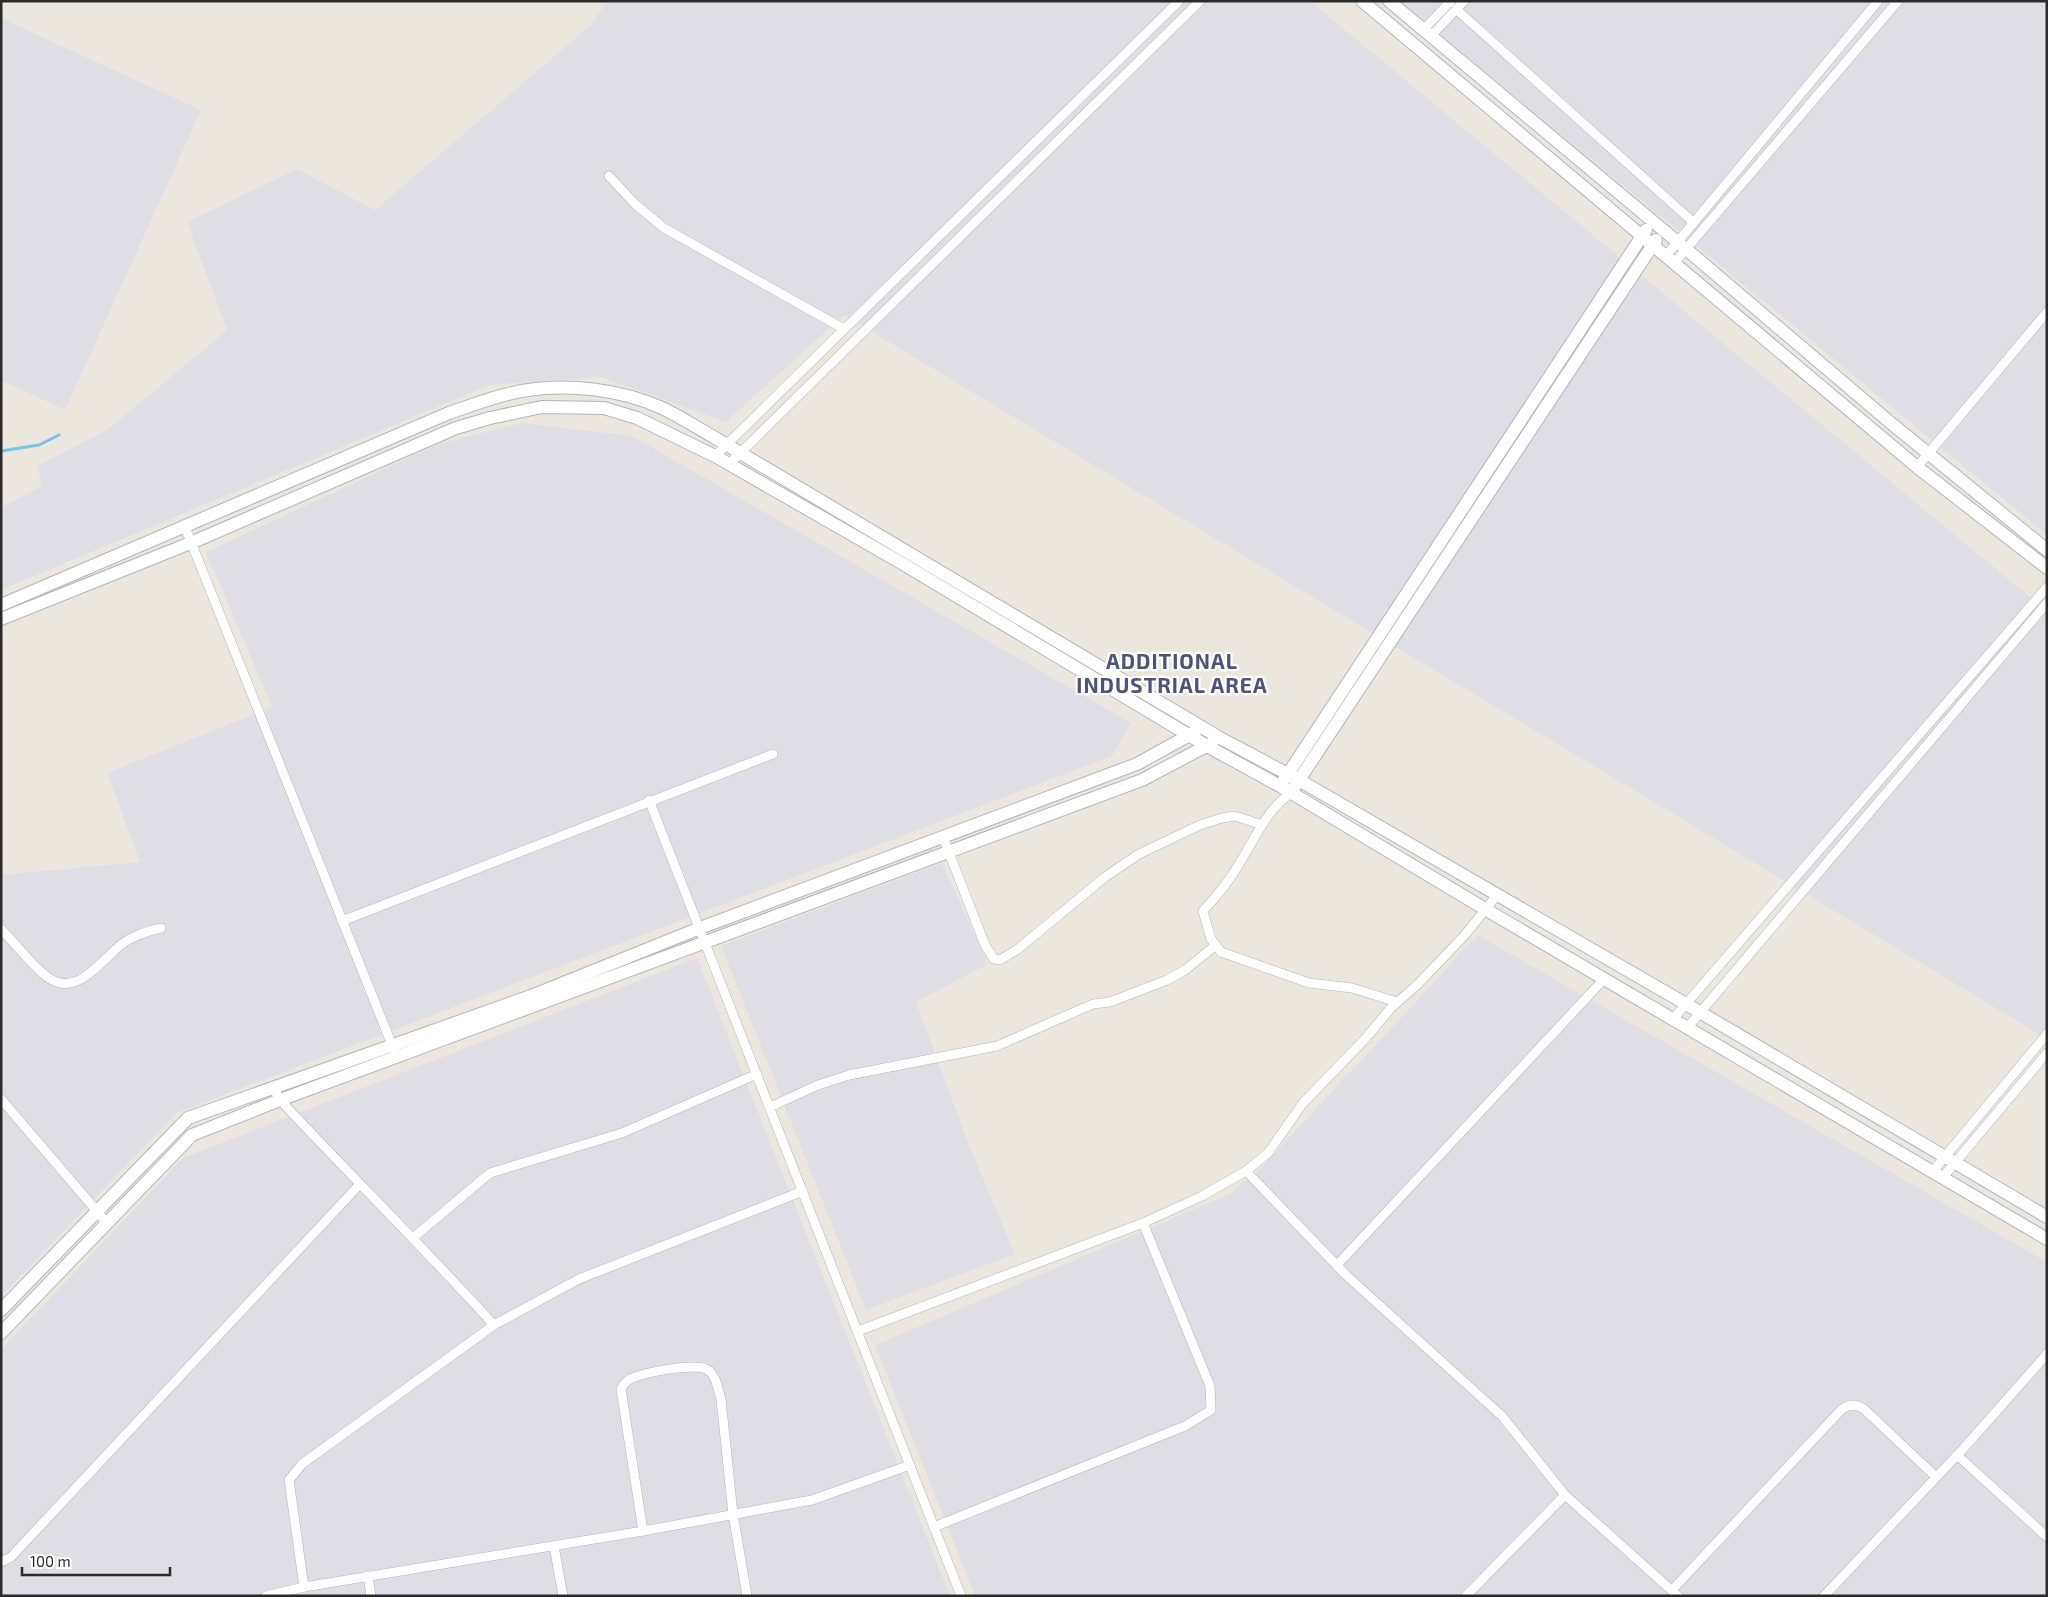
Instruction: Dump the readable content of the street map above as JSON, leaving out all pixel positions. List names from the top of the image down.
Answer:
{
  "districts": ["ADDITIONAL INDUSTRIAL AREA"],
  "scale_bar": "100 m"
}
